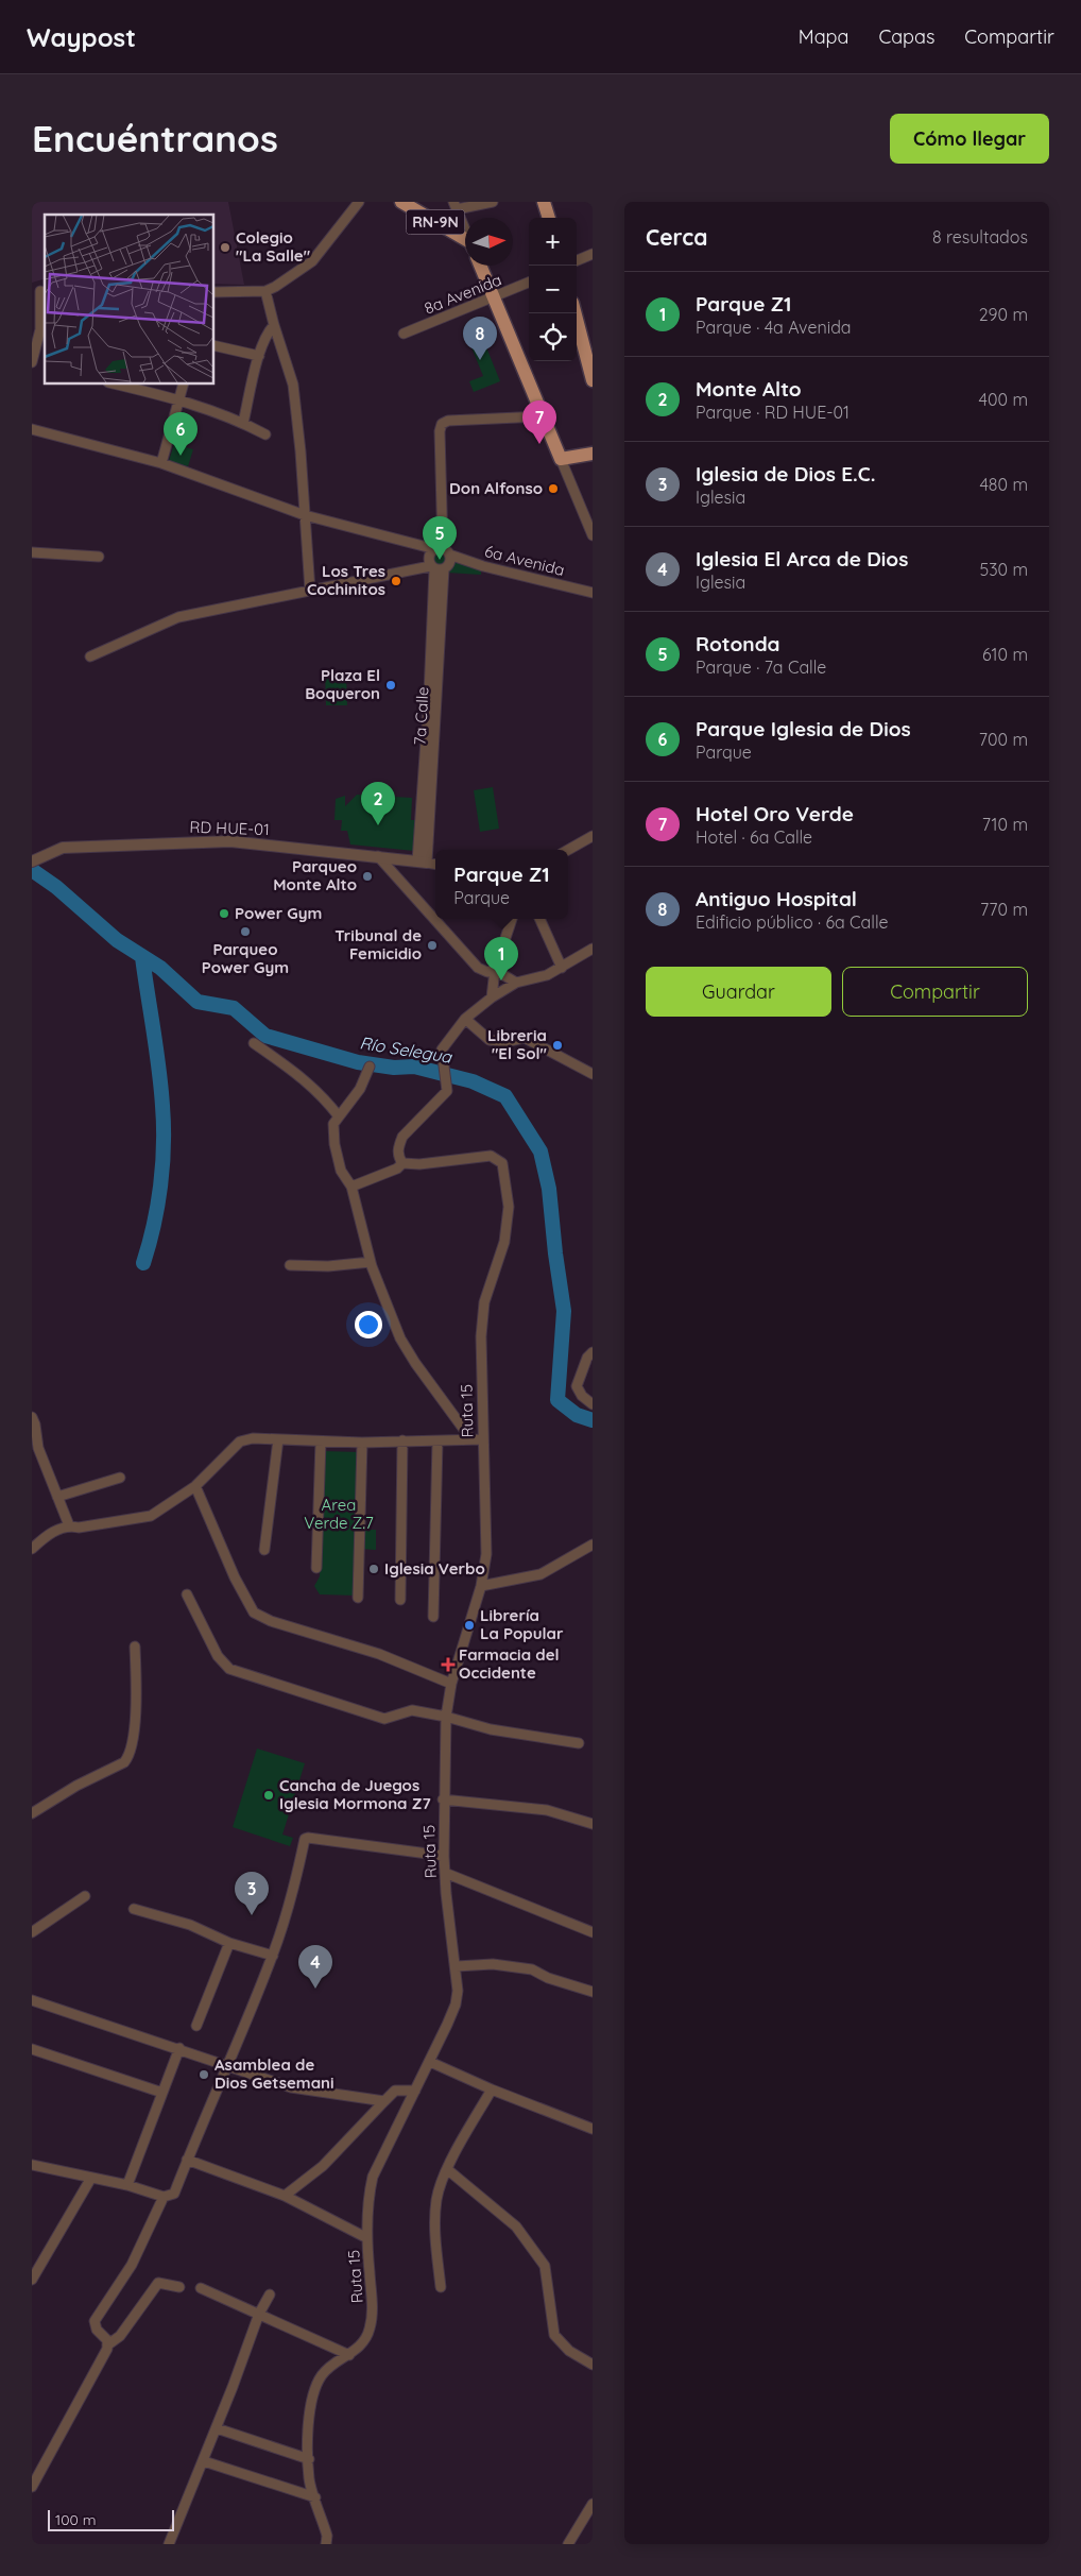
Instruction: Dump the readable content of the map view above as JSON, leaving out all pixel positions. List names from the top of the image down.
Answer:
{
  "streets": {
    "main road": ["RN-9N"],
    "street": [
      "8a Avenida",
      "6a Avenida",
      "7a Calle",
      "RD HUE-01",
      "Ruta 15"
    ]
  },
  "crossings": [
    ["7a Calle", "RD HUE-01"]
  ],
  "water": ["Río Selegua"],
  "parks": ["Area Verde Z.7"],
  "places": {
    "other": [
      "Colegio \"La Salle\"",
      "Don Alfonso",
      "Los Tres Cochinitos",
      "Plaza El Boqueron",
      "Parqueo Monte Alto",
      "Power Gym",
      "Parqueo Power Gym",
      "Tribunal de Femicidio",
      "Libreria \"El Sol\"",
      "Iglesia Verbo",
      "Librería La Popular",
      "Cancha de Juegos Iglesia Mormona Z7",
      "Asamblea de Dios Getsemani"
    ],
    "health": ["Farmacia del Occidente"]
  },
  "scale_bar": "100 m",
  "north": "right",
  "page": {
    "header": "Waypost",
    "nav": ["Mapa", "Capas", "Compartir"],
    "buttons": [
      "Cómo llegar",
      ["Guardar", "Compartir"]
    ],
    "title": "Encuéntranos",
    "heading": ["Cerca", "8 resultados"],
    "map_buttons": ["+", "−"],
    "list": [
      {
        "mark": "1",
        "name": "Parque Z1",
        "note": "Parque · 4a Avenida",
        "value": "290 m"
      },
      {
        "mark": "2",
        "name": "Monte Alto",
        "note": "Parque · RD HUE-01",
        "value": "400 m"
      },
      {
        "mark": "3",
        "name": "Iglesia de Dios E.C.",
        "note": "Iglesia",
        "value": "480 m"
      },
      {
        "mark": "4",
        "name": "Iglesia El Arca de Dios",
        "note": "Iglesia",
        "value": "530 m"
      },
      {
        "mark": "5",
        "name": "Rotonda",
        "note": "Parque · 7a Calle",
        "value": "610 m"
      },
      {
        "mark": "6",
        "name": "Parque Iglesia de Dios",
        "note": "Parque",
        "value": "700 m"
      },
      {
        "mark": "7",
        "name": "Hotel Oro Verde",
        "note": "Hotel · 6a Calle",
        "value": "710 m"
      },
      {
        "mark": "8",
        "name": "Antiguo Hospital",
        "note": "Edificio público · 6a Calle",
        "value": "770 m"
      }
    ],
    "pins": [
      "8",
      "7",
      "6",
      "5",
      "2",
      "1",
      "3",
      "4"
    ],
    "popup": ["Parque Z1", "Parque"],
    "scale": "100 m"
  }
}
